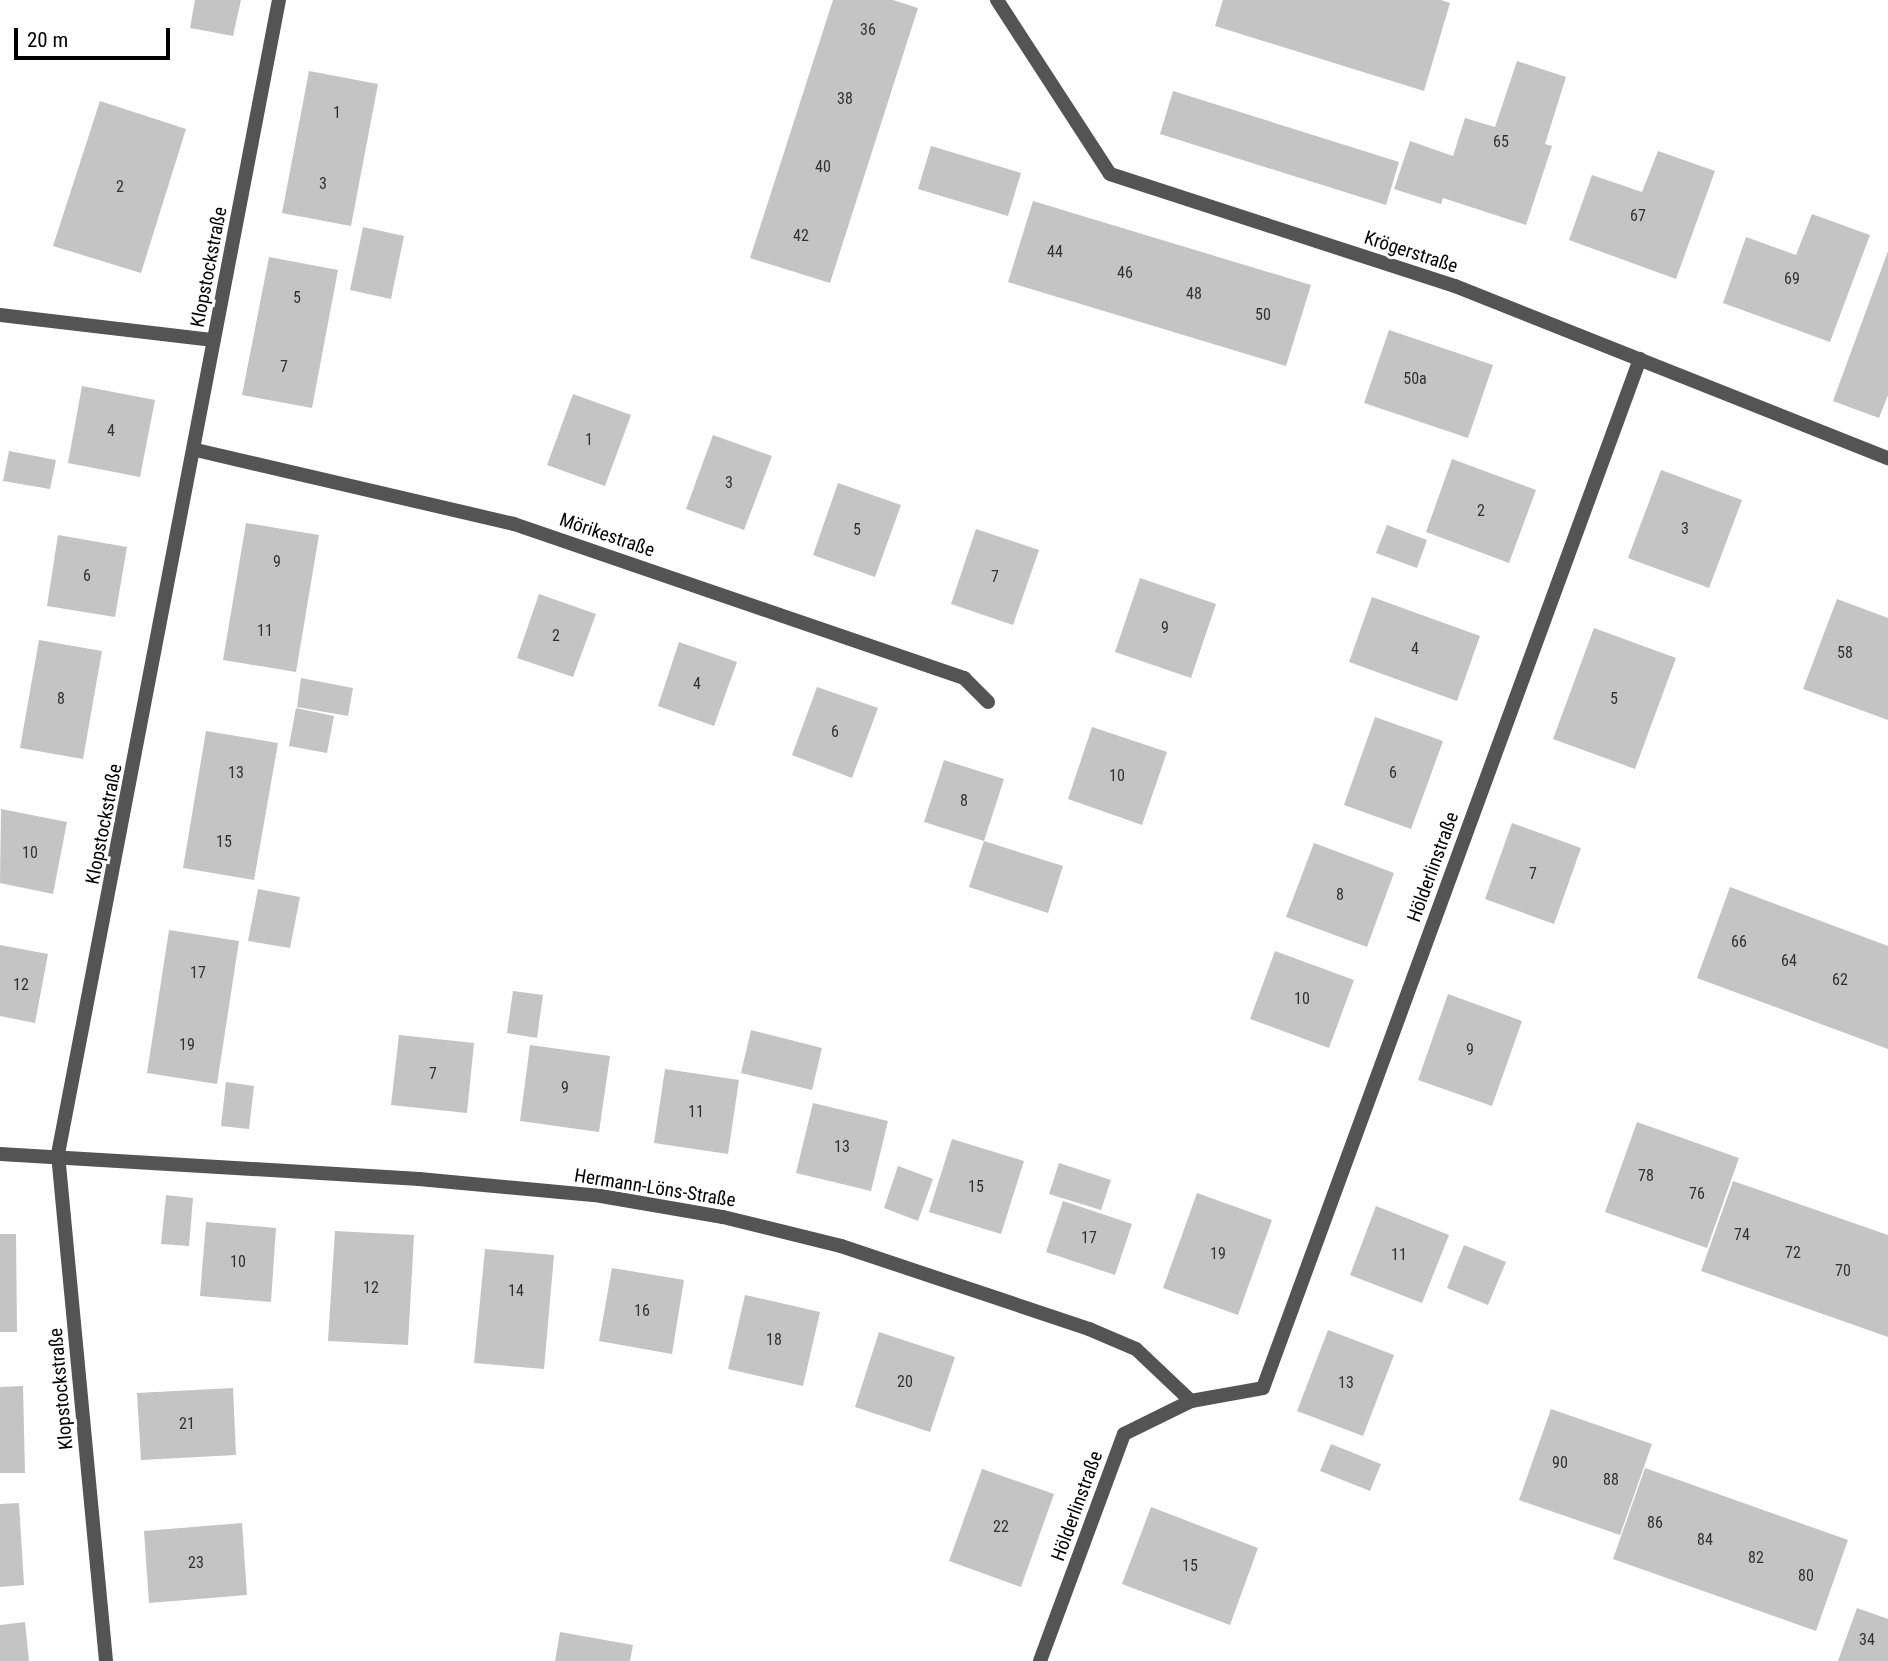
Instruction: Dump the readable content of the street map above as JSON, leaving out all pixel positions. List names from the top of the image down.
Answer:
{
  "streets": {
    "street": [
      "Krögerstraße",
      "Klopstockstraße",
      "Mörikestraße",
      "Hölderlinstraße",
      "Hermann-Löns-Straße"
    ]
  },
  "crossings": [
    ["Krögerstraße", "Hölderlinstraße"],
    ["Klopstockstraße", "Mörikestraße"],
    ["Klopstockstraße", "Hermann-Löns-Straße"],
    ["Hölderlinstraße", "Hermann-Löns-Straße"]
  ],
  "house_numbers": [
    "36",
    "38",
    "1",
    "65",
    "40",
    "3",
    "2",
    "67",
    "42",
    "44",
    "46",
    "69",
    "48",
    "5",
    "50",
    "7",
    "50a",
    "4",
    "1",
    "3",
    "2",
    "3",
    "5",
    "9",
    "6",
    "7",
    "9",
    "11",
    "2",
    "4",
    "58",
    "4",
    "8",
    "5",
    "6",
    "13",
    "6",
    "10",
    "8",
    "15",
    "10",
    "7",
    "8",
    "66",
    "64",
    "17",
    "62",
    "12",
    "10",
    "19",
    "9",
    "7",
    "9",
    "11",
    "13",
    "78",
    "15",
    "76",
    "74",
    "17",
    "72",
    "19",
    "11",
    "10",
    "70",
    "12",
    "14",
    "16",
    "18",
    "20",
    "13",
    "21",
    "90",
    "88",
    "86",
    "22",
    "84",
    "82",
    "23",
    "15",
    "80",
    "34"
  ],
  "scale_bar": "20 m"
}
